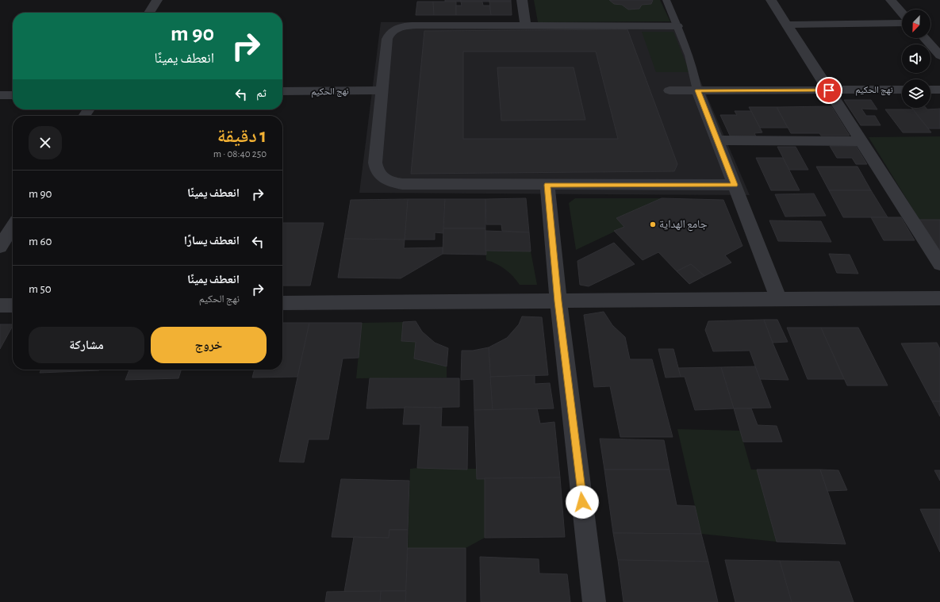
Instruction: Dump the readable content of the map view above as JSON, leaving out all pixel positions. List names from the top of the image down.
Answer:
{
  "streets": {
    "street": ["نهج الحكيم"]
  },
  "places": ["جامع الهداية"],
  "north": "bottom left",
  "page": {
    "turn": ["90 m", "انعطف يمينًا"],
    "then": "ثم",
    "heading": ["1 دقيقة", "250 m · 08:40"],
    "list": [
      {
        "name": "انعطف يمينًا",
        "value": "90 m"
      },
      {
        "name": "انعطف يسارًا",
        "value": "60 m"
      },
      {
        "name": "انعطف يمينًا",
        "note": "نهج الحكيم",
        "value": "50 m"
      }
    ],
    "buttons": ["خروج", "مشاركة"]
  }
}
